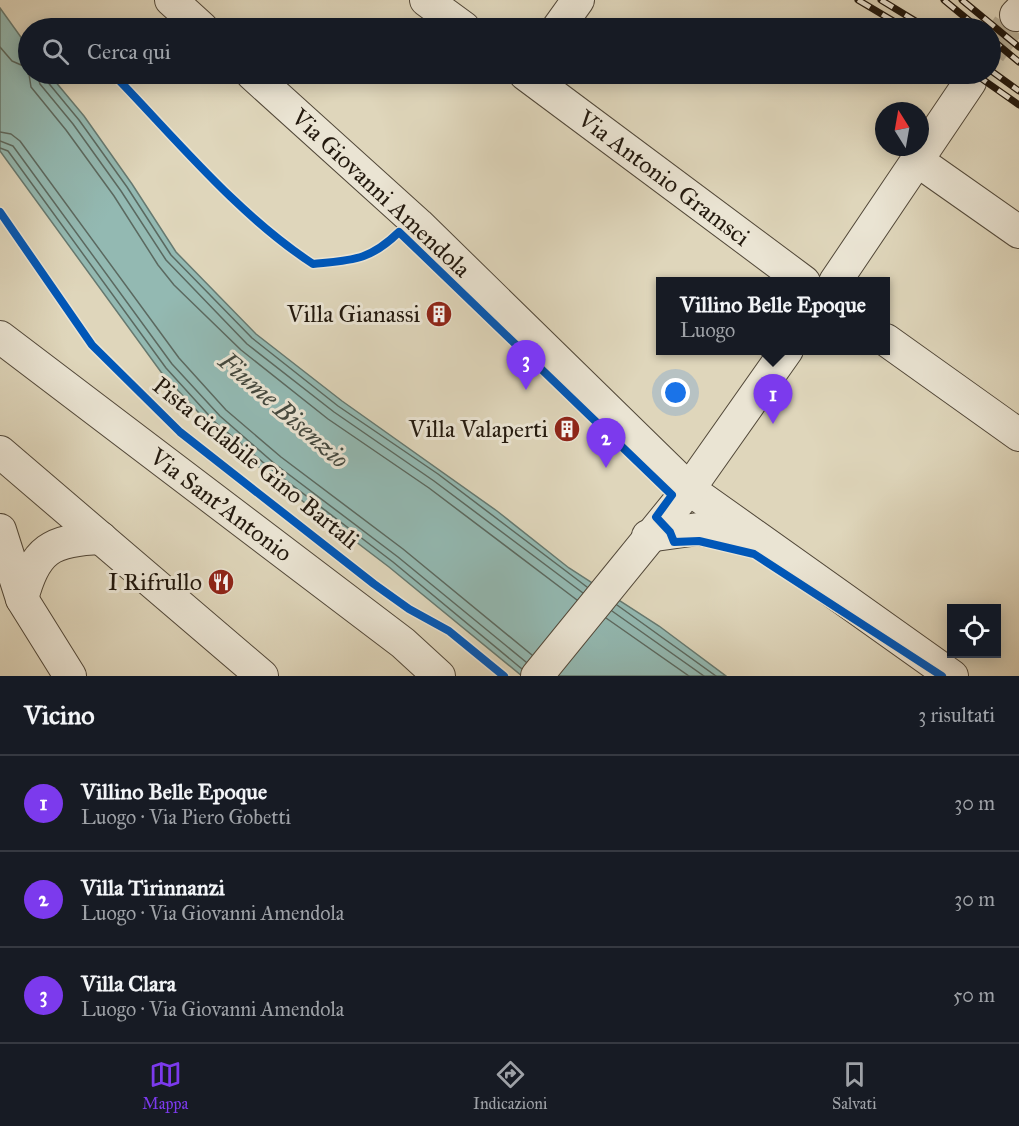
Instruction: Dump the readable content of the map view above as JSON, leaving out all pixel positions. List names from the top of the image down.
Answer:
{
  "streets": {
    "street": ["Via Antonio Gramsci", "Via Giovanni Amendola", "Via Sant'Antonio"],
    "cycle path": ["Pista ciclabile Gino Bartali"]
  },
  "water": ["Fiume Bisenzio"],
  "places": {
    "building": ["Villa Gianassi", "Villa Valaperti"],
    "restaurant": ["I Rifrullo"]
  },
  "north": "top",
  "page": {
    "search": "Cerca qui",
    "popup": ["Villino Belle Epoque", "Luogo"],
    "pins": ["3", "1", "2"],
    "heading": ["Vicino", "3 risultati"],
    "list": [
      {
        "mark": "1",
        "name": "Villino Belle Epoque",
        "note": "Luogo · Via Piero Gobetti",
        "value": "30 m"
      },
      {
        "mark": "2",
        "name": "Villa Tirinnanzi",
        "note": "Luogo · Via Giovanni Amendola",
        "value": "30 m"
      },
      {
        "mark": "3",
        "name": "Villa Clara",
        "note": "Luogo · Via Giovanni Amendola",
        "value": "50 m"
      }
    ],
    "nav": ["Mappa", "Indicazioni", "Salvati"]
  }
}
